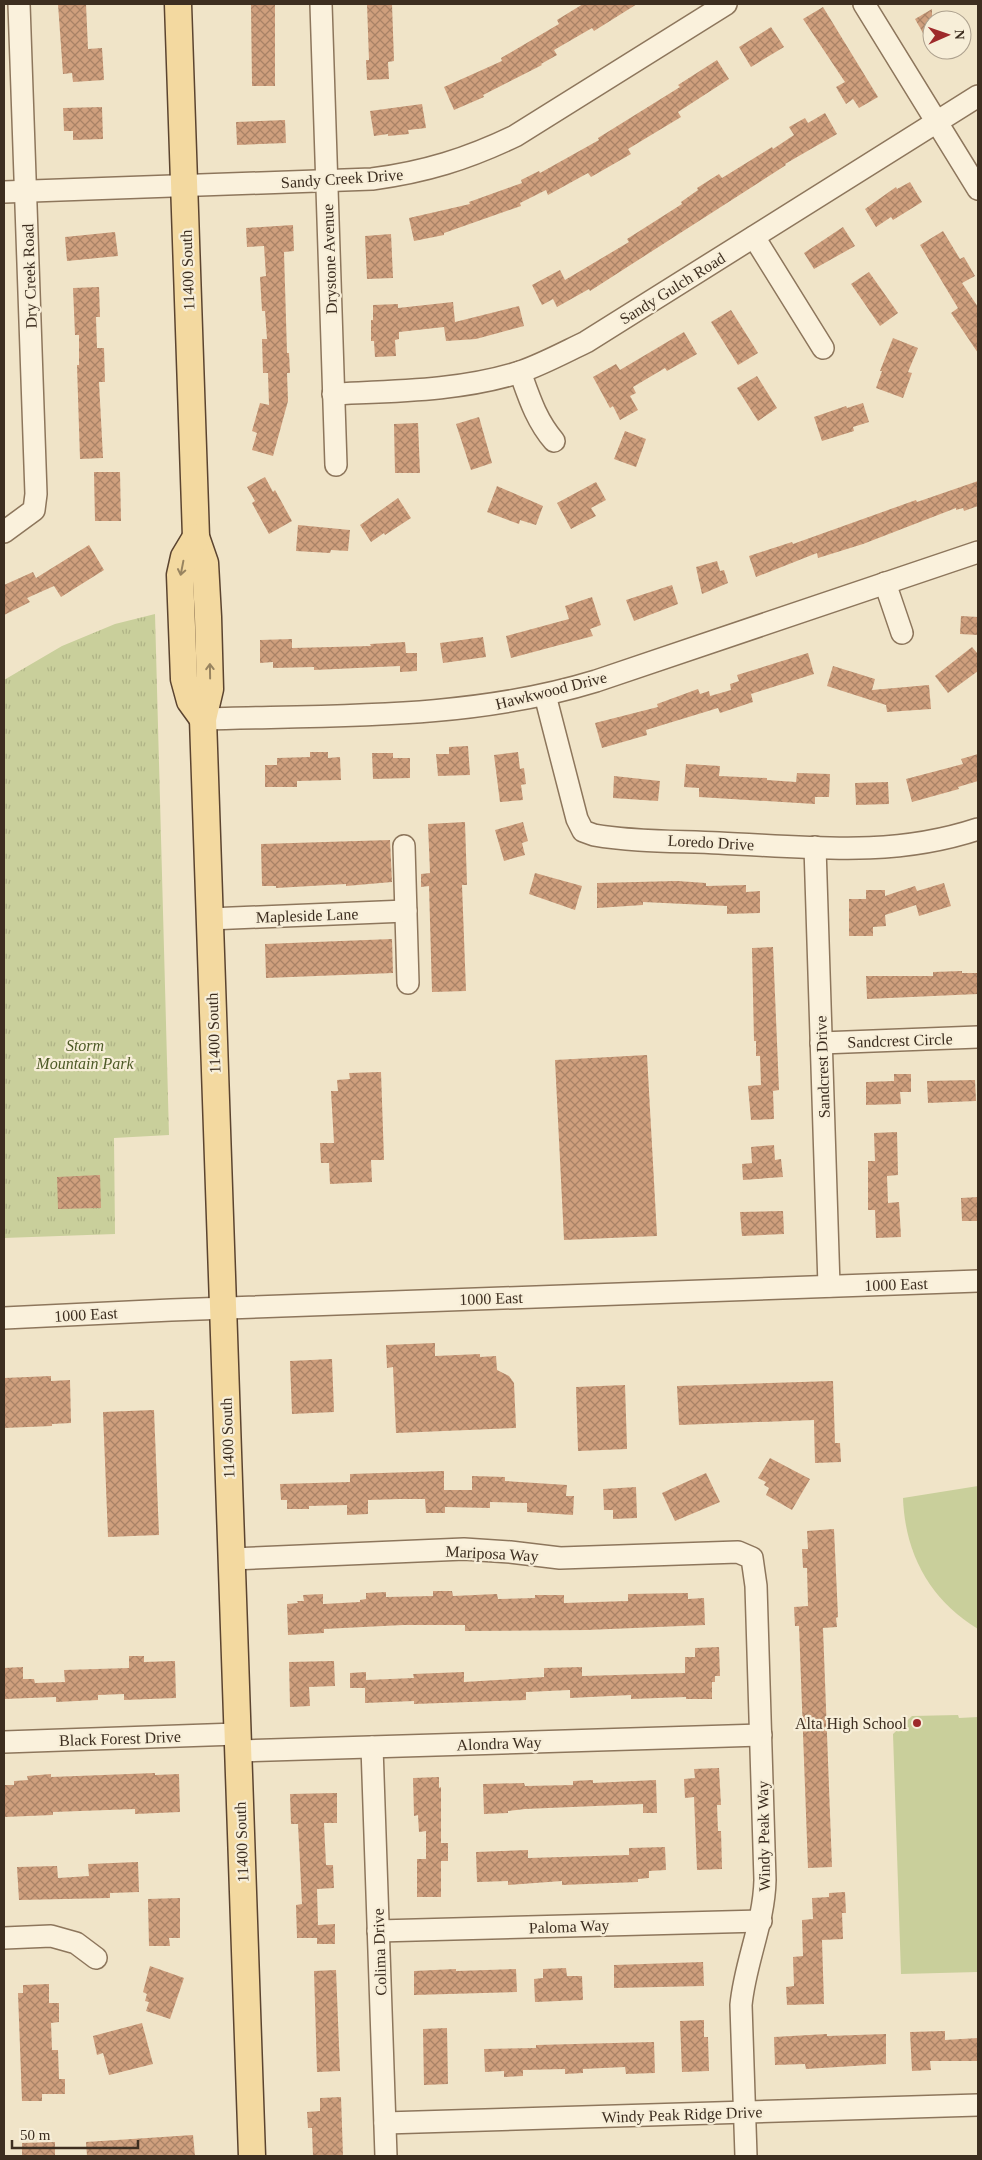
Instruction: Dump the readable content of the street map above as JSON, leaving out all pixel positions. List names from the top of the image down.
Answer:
{
  "streets": {
    "main road": ["11400 South"],
    "street": [
      "Sandy Creek Drive",
      "Drystone Avenue",
      "Dry Creek Road",
      "Sandy Gulch Road",
      "Hawkwood Drive",
      "Loredo Drive",
      "Mapleside Lane",
      "Sandcrest Circle",
      "Sandcrest Drive",
      "1000 East",
      "Mariposa Way",
      "Black Forest Drive",
      "Alondra Way",
      "Windy Peak Way",
      "Paloma Way",
      "Colima Drive",
      "Windy Peak Ridge Drive"
    ]
  },
  "crossings": [
    ["Sandy Creek Drive", "Drystone Avenue"],
    ["Sandy Creek Drive", "11400 South"],
    ["Sandy Creek Drive", "Dry Creek Road"],
    ["Drystone Avenue", "Sandy Gulch Road"],
    ["11400 South", "Hawkwood Drive"],
    ["11400 South", "Mapleside Lane"],
    ["11400 South", "1000 East"],
    ["11400 South", "Mariposa Way"],
    ["11400 South", "Black Forest Drive"],
    ["11400 South", "Alondra Way"],
    ["Hawkwood Drive", "Loredo Drive"],
    ["Loredo Drive", "Sandcrest Drive"],
    ["Sandcrest Circle", "Sandcrest Drive"],
    ["Sandcrest Drive", "1000 East"],
    ["Mariposa Way", "Windy Peak Way"],
    ["Black Forest Drive", "Alondra Way"],
    ["Alondra Way", "Windy Peak Way"],
    ["Alondra Way", "Colima Drive"],
    ["Windy Peak Way", "Paloma Way"],
    ["Windy Peak Way", "Windy Peak Ridge Drive"],
    ["Paloma Way", "Colima Drive"],
    ["Colima Drive", "Windy Peak Ridge Drive"]
  ],
  "parks": ["Storm Mountain Park"],
  "places": ["Alta High School"],
  "scale_bar": "50 m",
  "north": "right"
}
